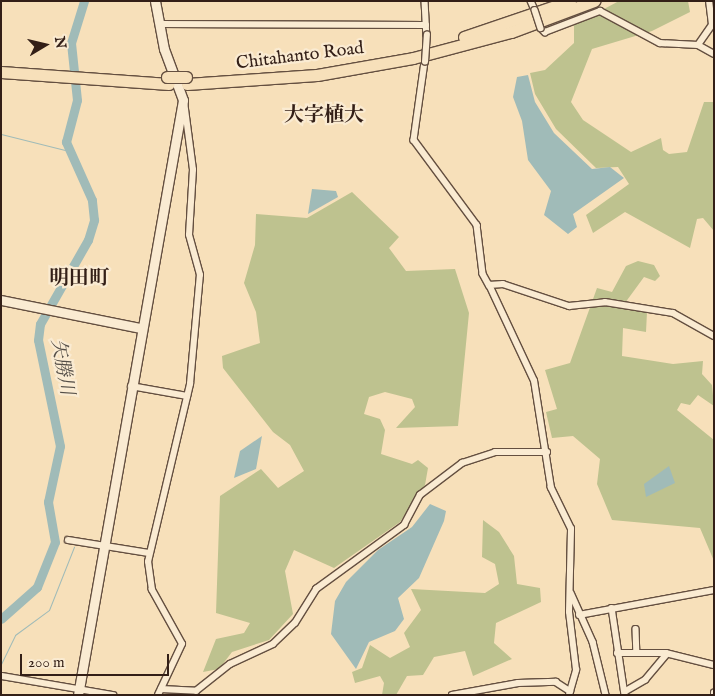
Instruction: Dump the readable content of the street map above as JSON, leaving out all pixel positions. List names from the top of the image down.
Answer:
{
  "streets": {
    "highway": ["Chitahanto Road"]
  },
  "districts": ["大字植大", "明田町"],
  "water": ["矢勝川"],
  "scale_bar": "200 m",
  "north": "right"
}
